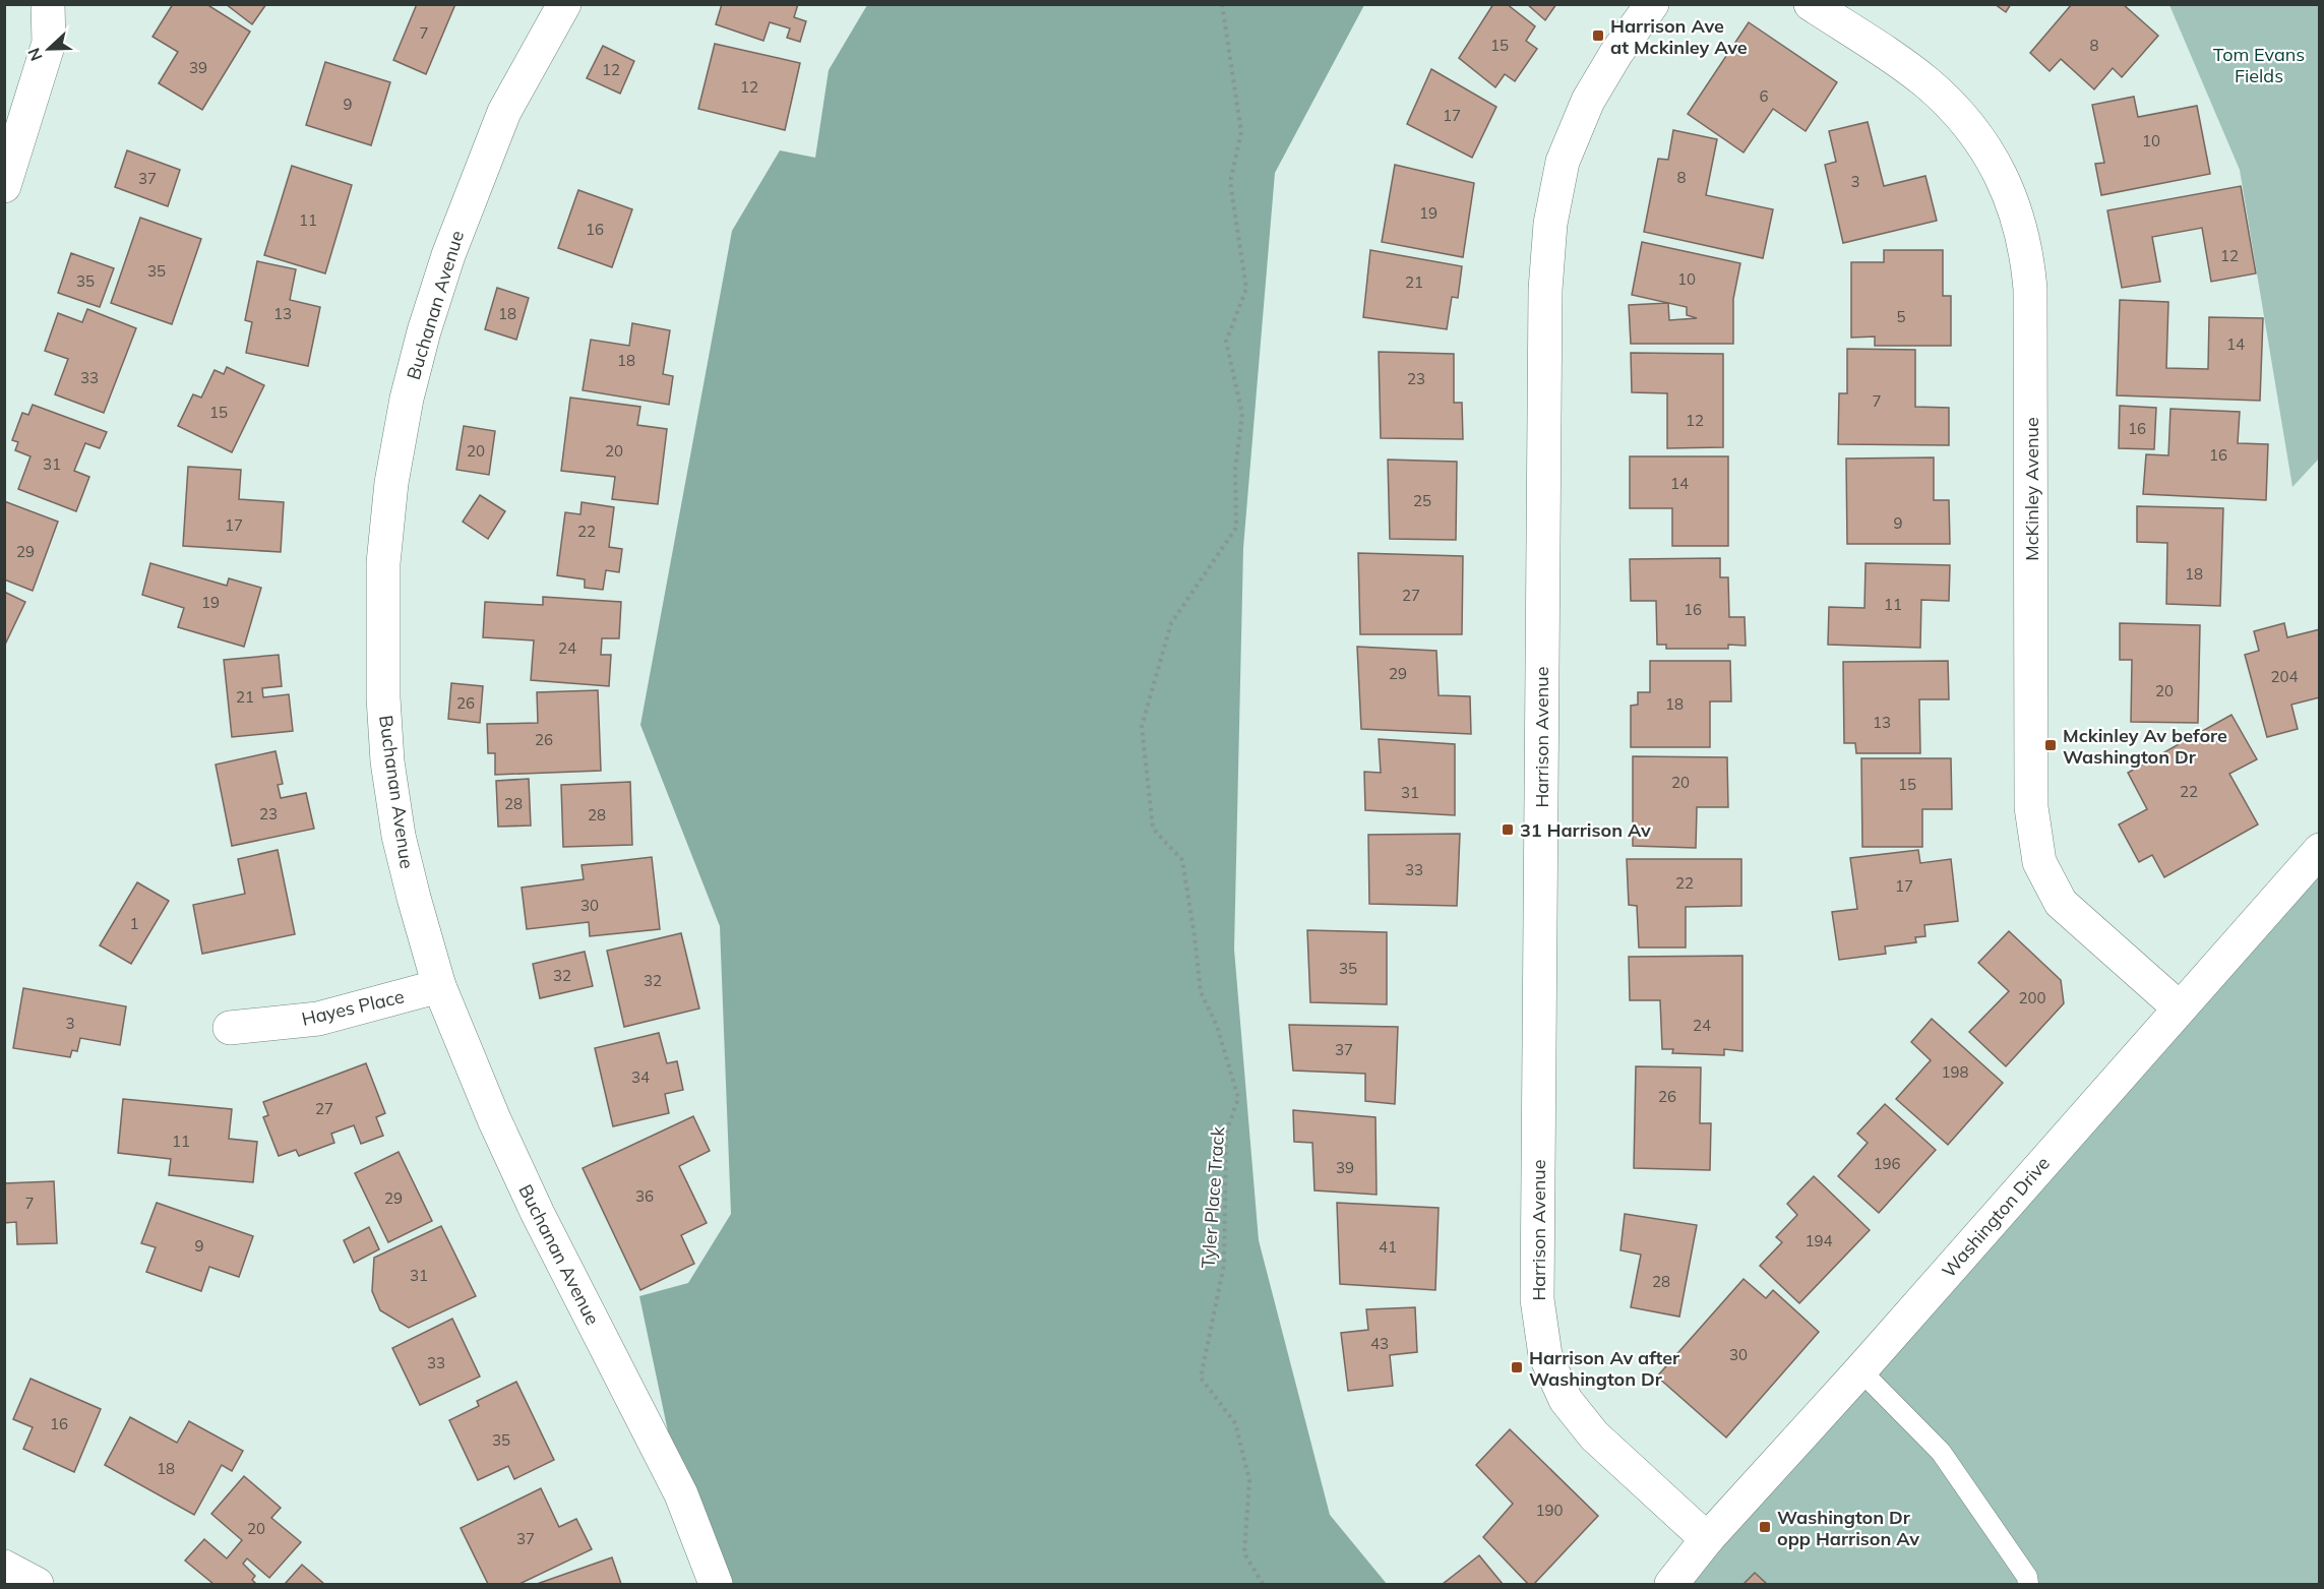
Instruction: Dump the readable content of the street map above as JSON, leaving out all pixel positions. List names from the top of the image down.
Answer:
{
  "streets": {
    "street": [
      "Buchanan Avenue",
      "McKinley Avenue",
      "Harrison Avenue",
      "Hayes Place",
      "Washington Drive"
    ],
    "path": ["Tyler Place Track"]
  },
  "crossings": [
    ["Buchanan Avenue", "Hayes Place"],
    ["McKinley Avenue", "Washington Drive"],
    ["Harrison Avenue", "Washington Drive"]
  ],
  "parks": ["Tom Evans Fields"],
  "places": {
    "transit": [
      "Harrison Ave at Mckinley Ave",
      "Mckinley Av before Washington Dr",
      "31 Harrison Av",
      "Harrison Av after Washington Dr",
      "Washington Dr opp Harrison Av"
    ]
  },
  "house_numbers": [
    "7",
    "15",
    "8",
    "39",
    "12",
    "12",
    "6",
    "9",
    "17",
    "10",
    "8",
    "37",
    "3",
    "19",
    "11",
    "16",
    "12",
    "35",
    "10",
    "35",
    "21",
    "13",
    "18",
    "5",
    "14",
    "18",
    "33",
    "23",
    "7",
    "15",
    "12",
    "16",
    "20",
    "20",
    "16",
    "31",
    "14",
    "25",
    "9",
    "17",
    "22",
    "29",
    "18",
    "27",
    "19",
    "11",
    "16",
    "24",
    "29",
    "204",
    "20",
    "21",
    "26",
    "18",
    "13",
    "26",
    "20",
    "15",
    "22",
    "31",
    "28",
    "23",
    "28",
    "33",
    "22",
    "17",
    "30",
    "1",
    "35",
    "32",
    "32",
    "200",
    "3",
    "24",
    "37",
    "198",
    "34",
    "26",
    "27",
    "11",
    "196",
    "39",
    "36",
    "29",
    "7",
    "194",
    "9",
    "41",
    "31",
    "28",
    "43",
    "30",
    "33",
    "16",
    "35",
    "18",
    "190",
    "20",
    "37"
  ],
  "north": "left"
}
